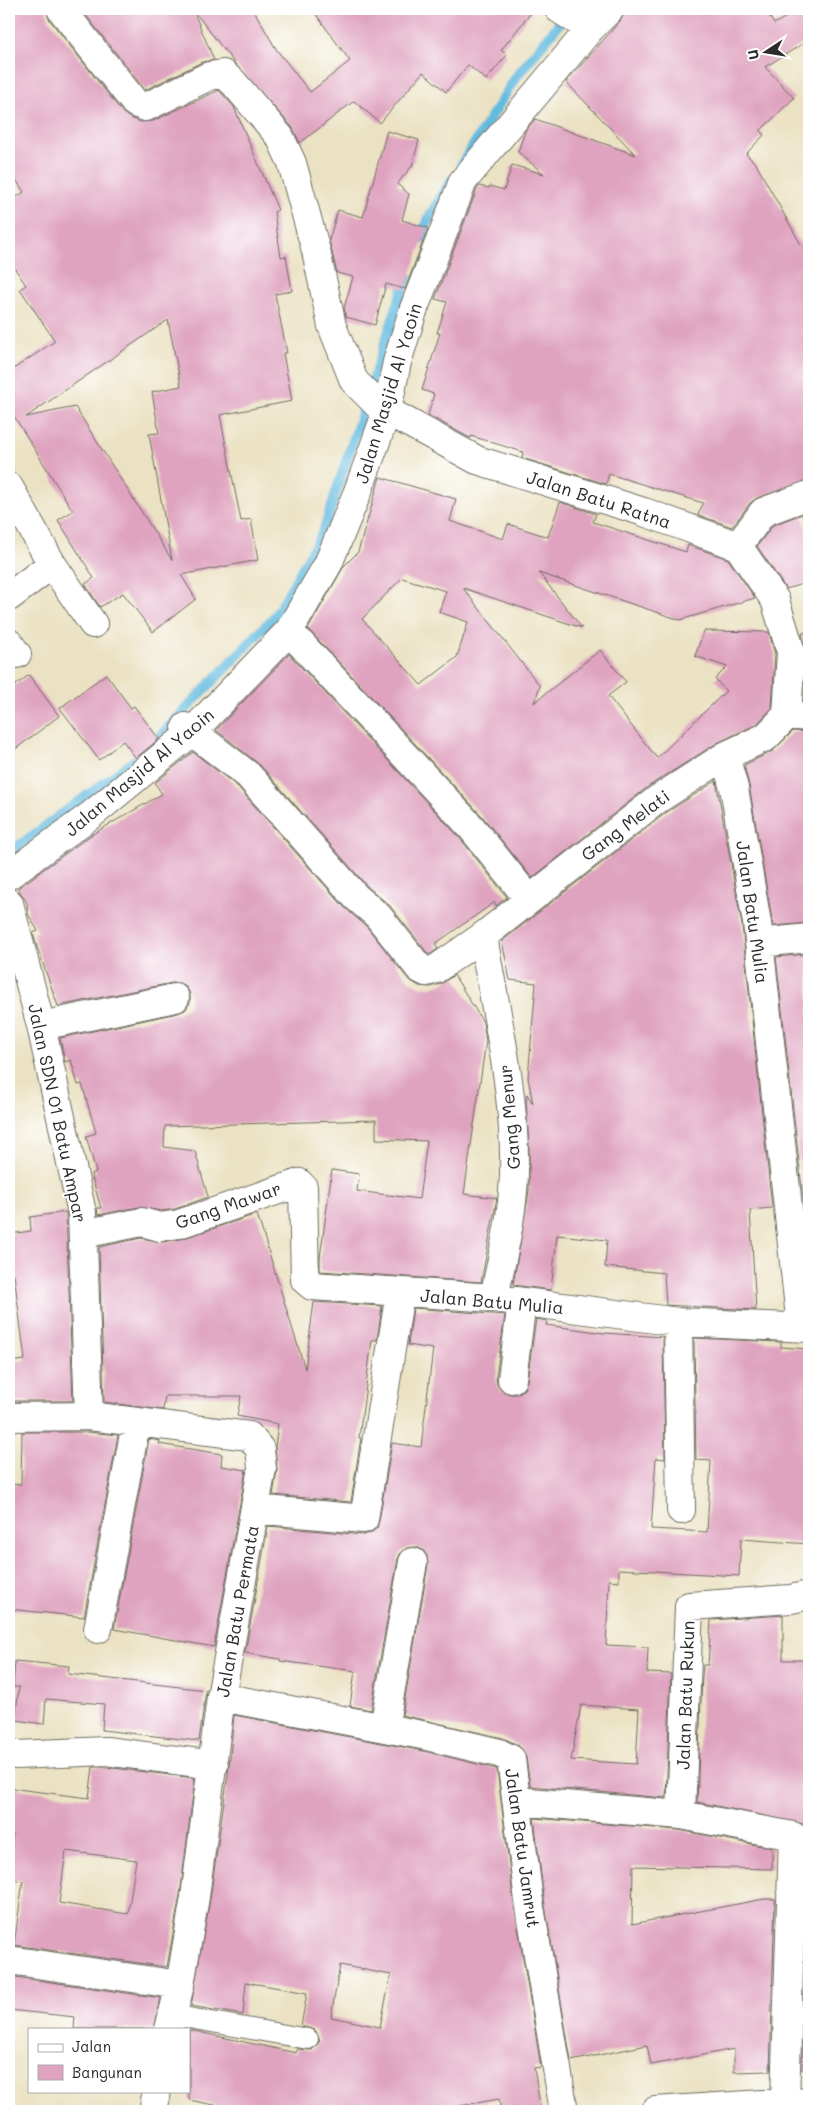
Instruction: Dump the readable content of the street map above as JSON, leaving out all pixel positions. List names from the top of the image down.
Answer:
{
  "streets": {
    "street": [
      "Jalan Masjid Al Yaoin",
      "Jalan Batu Ratna",
      "Gang Melati",
      "Jalan Batu Mulia",
      "Jalan SDN 01 Batu Ampar",
      "Gang Menur",
      "Gang Mawar",
      "Jalan Batu Permata",
      "Jalan Batu Rukun",
      "Jalan Batu Jamrut"
    ]
  },
  "crossings": [
    ["Jalan Masjid Al Yaoin", "Jalan Batu Ratna"],
    ["Jalan Masjid Al Yaoin", "Gang Melati"],
    ["Gang Melati", "Jalan Batu Mulia"],
    ["Gang Melati", "Gang Menur"],
    ["Jalan Batu Mulia", "Gang Menur"],
    ["Jalan Batu Mulia", "Gang Mawar"],
    ["Jalan Batu Mulia", "Jalan Batu Permata"],
    ["Jalan SDN 01 Batu Ampar", "Gang Mawar"],
    ["Jalan SDN 01 Batu Ampar", "Jalan Batu Permata"],
    ["Jalan Batu Permata", "Jalan Batu Jamrut"]
  ],
  "legend": ["Jalan", "Bangunan"],
  "north": "left"
}
